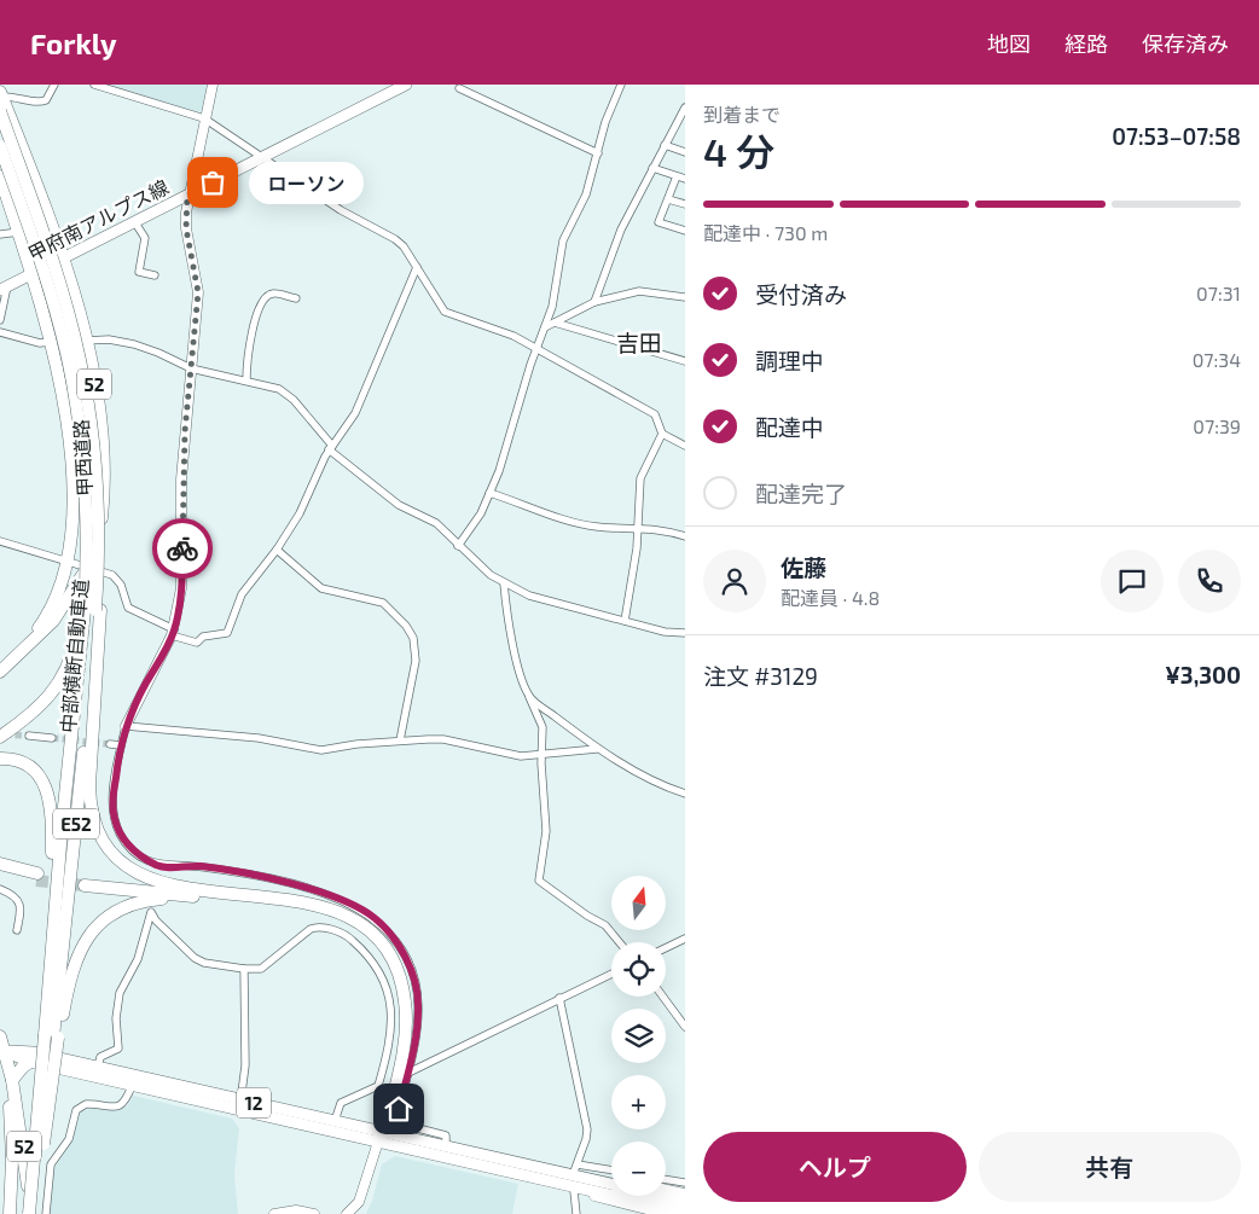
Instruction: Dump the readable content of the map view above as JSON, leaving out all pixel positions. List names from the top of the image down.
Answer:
{
  "streets": {
    "highway": [
      "52",
      "甲西道路",
      "中部横断自動車道",
      "E52",
      "12"
    ],
    "main road": ["甲府南アルプス線"]
  },
  "crossings": [
    ["甲府南アルプス線", "甲西道路"],
    ["52", "中部横断自動車道"],
    ["52", "12"]
  ],
  "districts": ["吉田"],
  "places": ["ローソン"],
  "north": "top",
  "page": {
    "header": "Forkly",
    "nav": ["地図", "経路", "保存済み"],
    "heading": ["4 分", "到着まで", "07:53–07:58"],
    "panel": [
      "佐藤",
      "配達員 · 4.8",
      "注文 #3129",
      "¥3,300"
    ],
    "bubble": "ローソン",
    "bar": "配達中 · 730 m",
    "list": [
      ["受付済み", "07:31"],
      ["調理中", "07:34"],
      ["配達中", "07:39"],
      "配達完了"
    ],
    "map_buttons": ["+", "−"],
    "buttons": ["ヘルプ", "共有"]
  }
}
